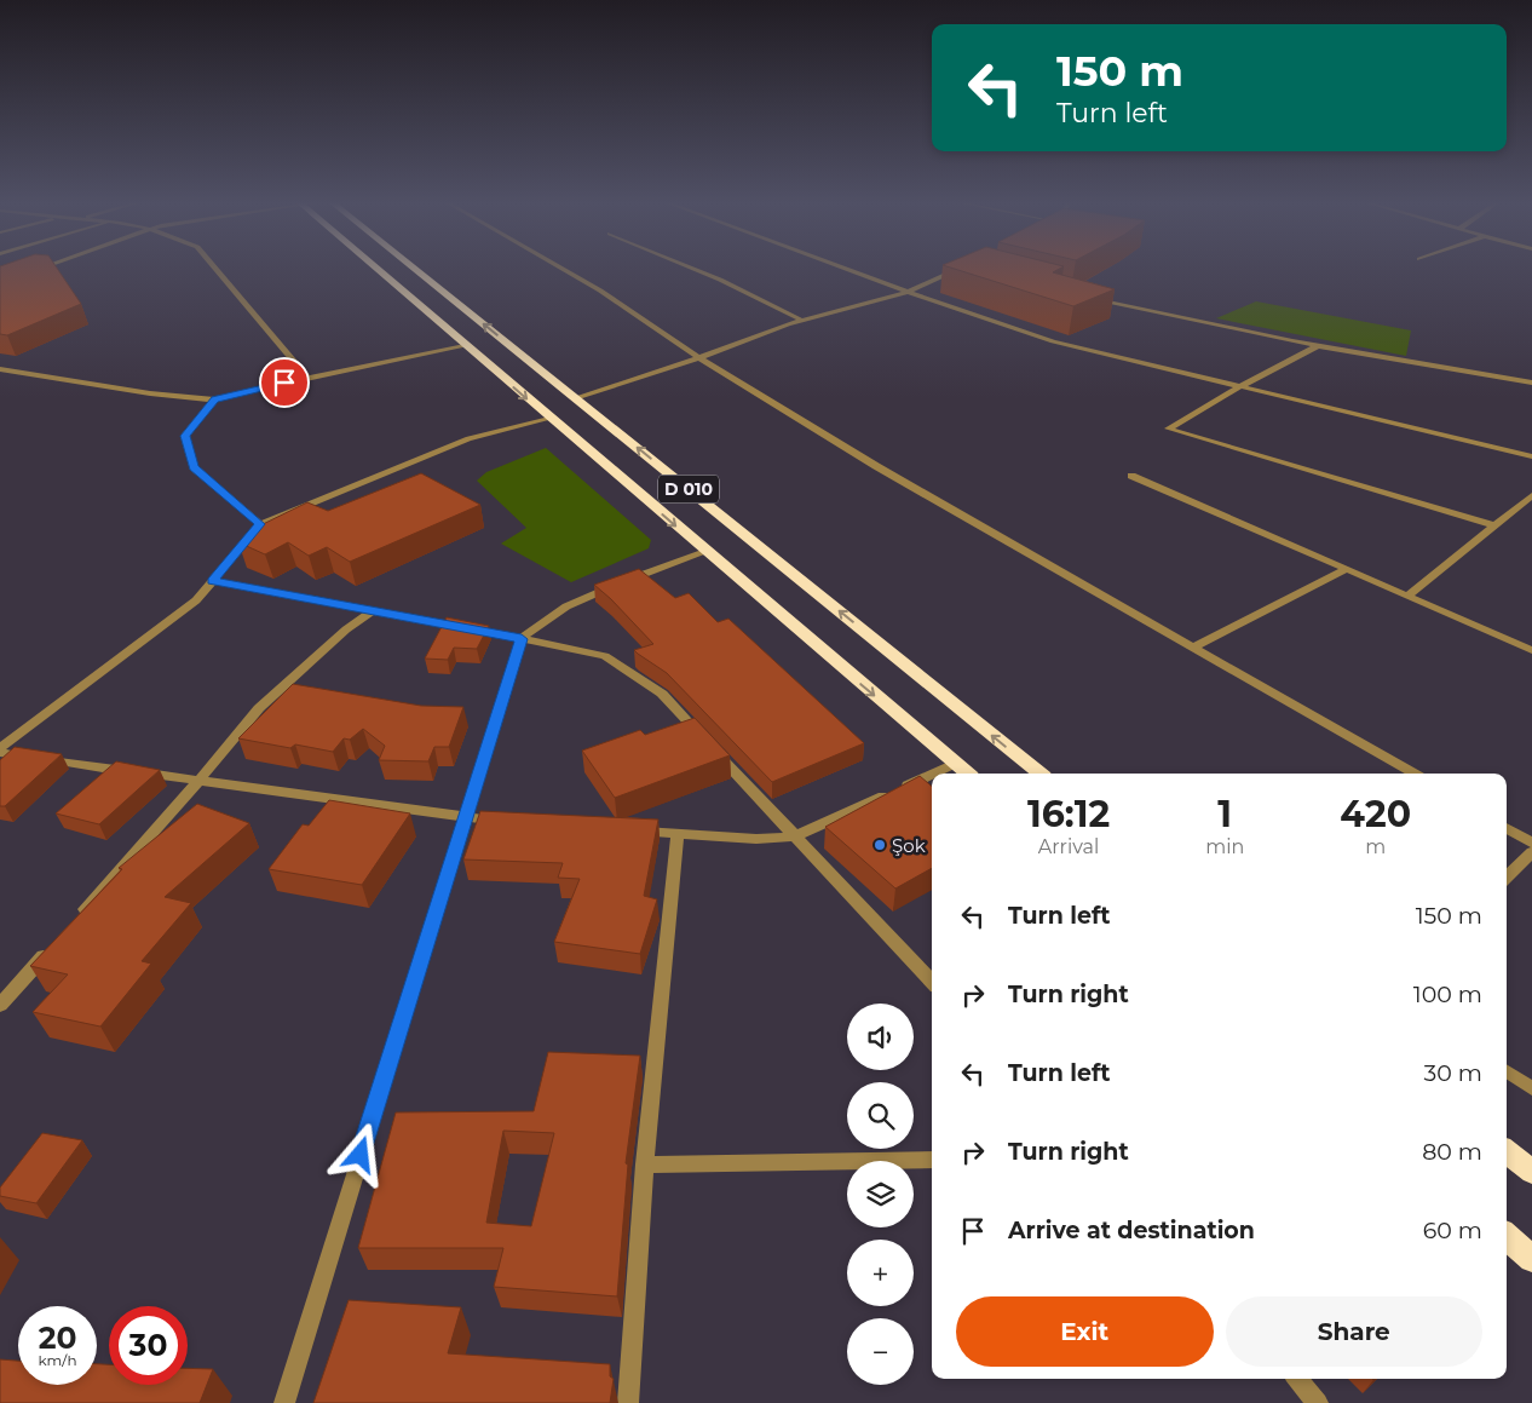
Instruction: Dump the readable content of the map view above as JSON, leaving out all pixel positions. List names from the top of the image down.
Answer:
{
  "streets": {
    "highway": ["D 010"]
  },
  "places": ["Şok"],
  "page": {
    "turn": ["150 m", "Turn left"],
    "eta": [
      "16:12",
      "Arrival",
      "1",
      "min",
      "420",
      "m"
    ],
    "list": [
      {
        "name": "Turn left",
        "value": "150 m"
      },
      {
        "name": "Turn right",
        "value": "100 m"
      },
      {
        "name": "Turn left",
        "value": "30 m"
      },
      {
        "name": "Turn right",
        "value": "80 m"
      },
      {
        "name": "Arrive at destination",
        "value": "60 m"
      }
    ],
    "map_buttons": ["+", "−"],
    "buttons": ["Exit", "Share"],
    "speed": "20 km/h",
    "limit": "30"
  }
}
